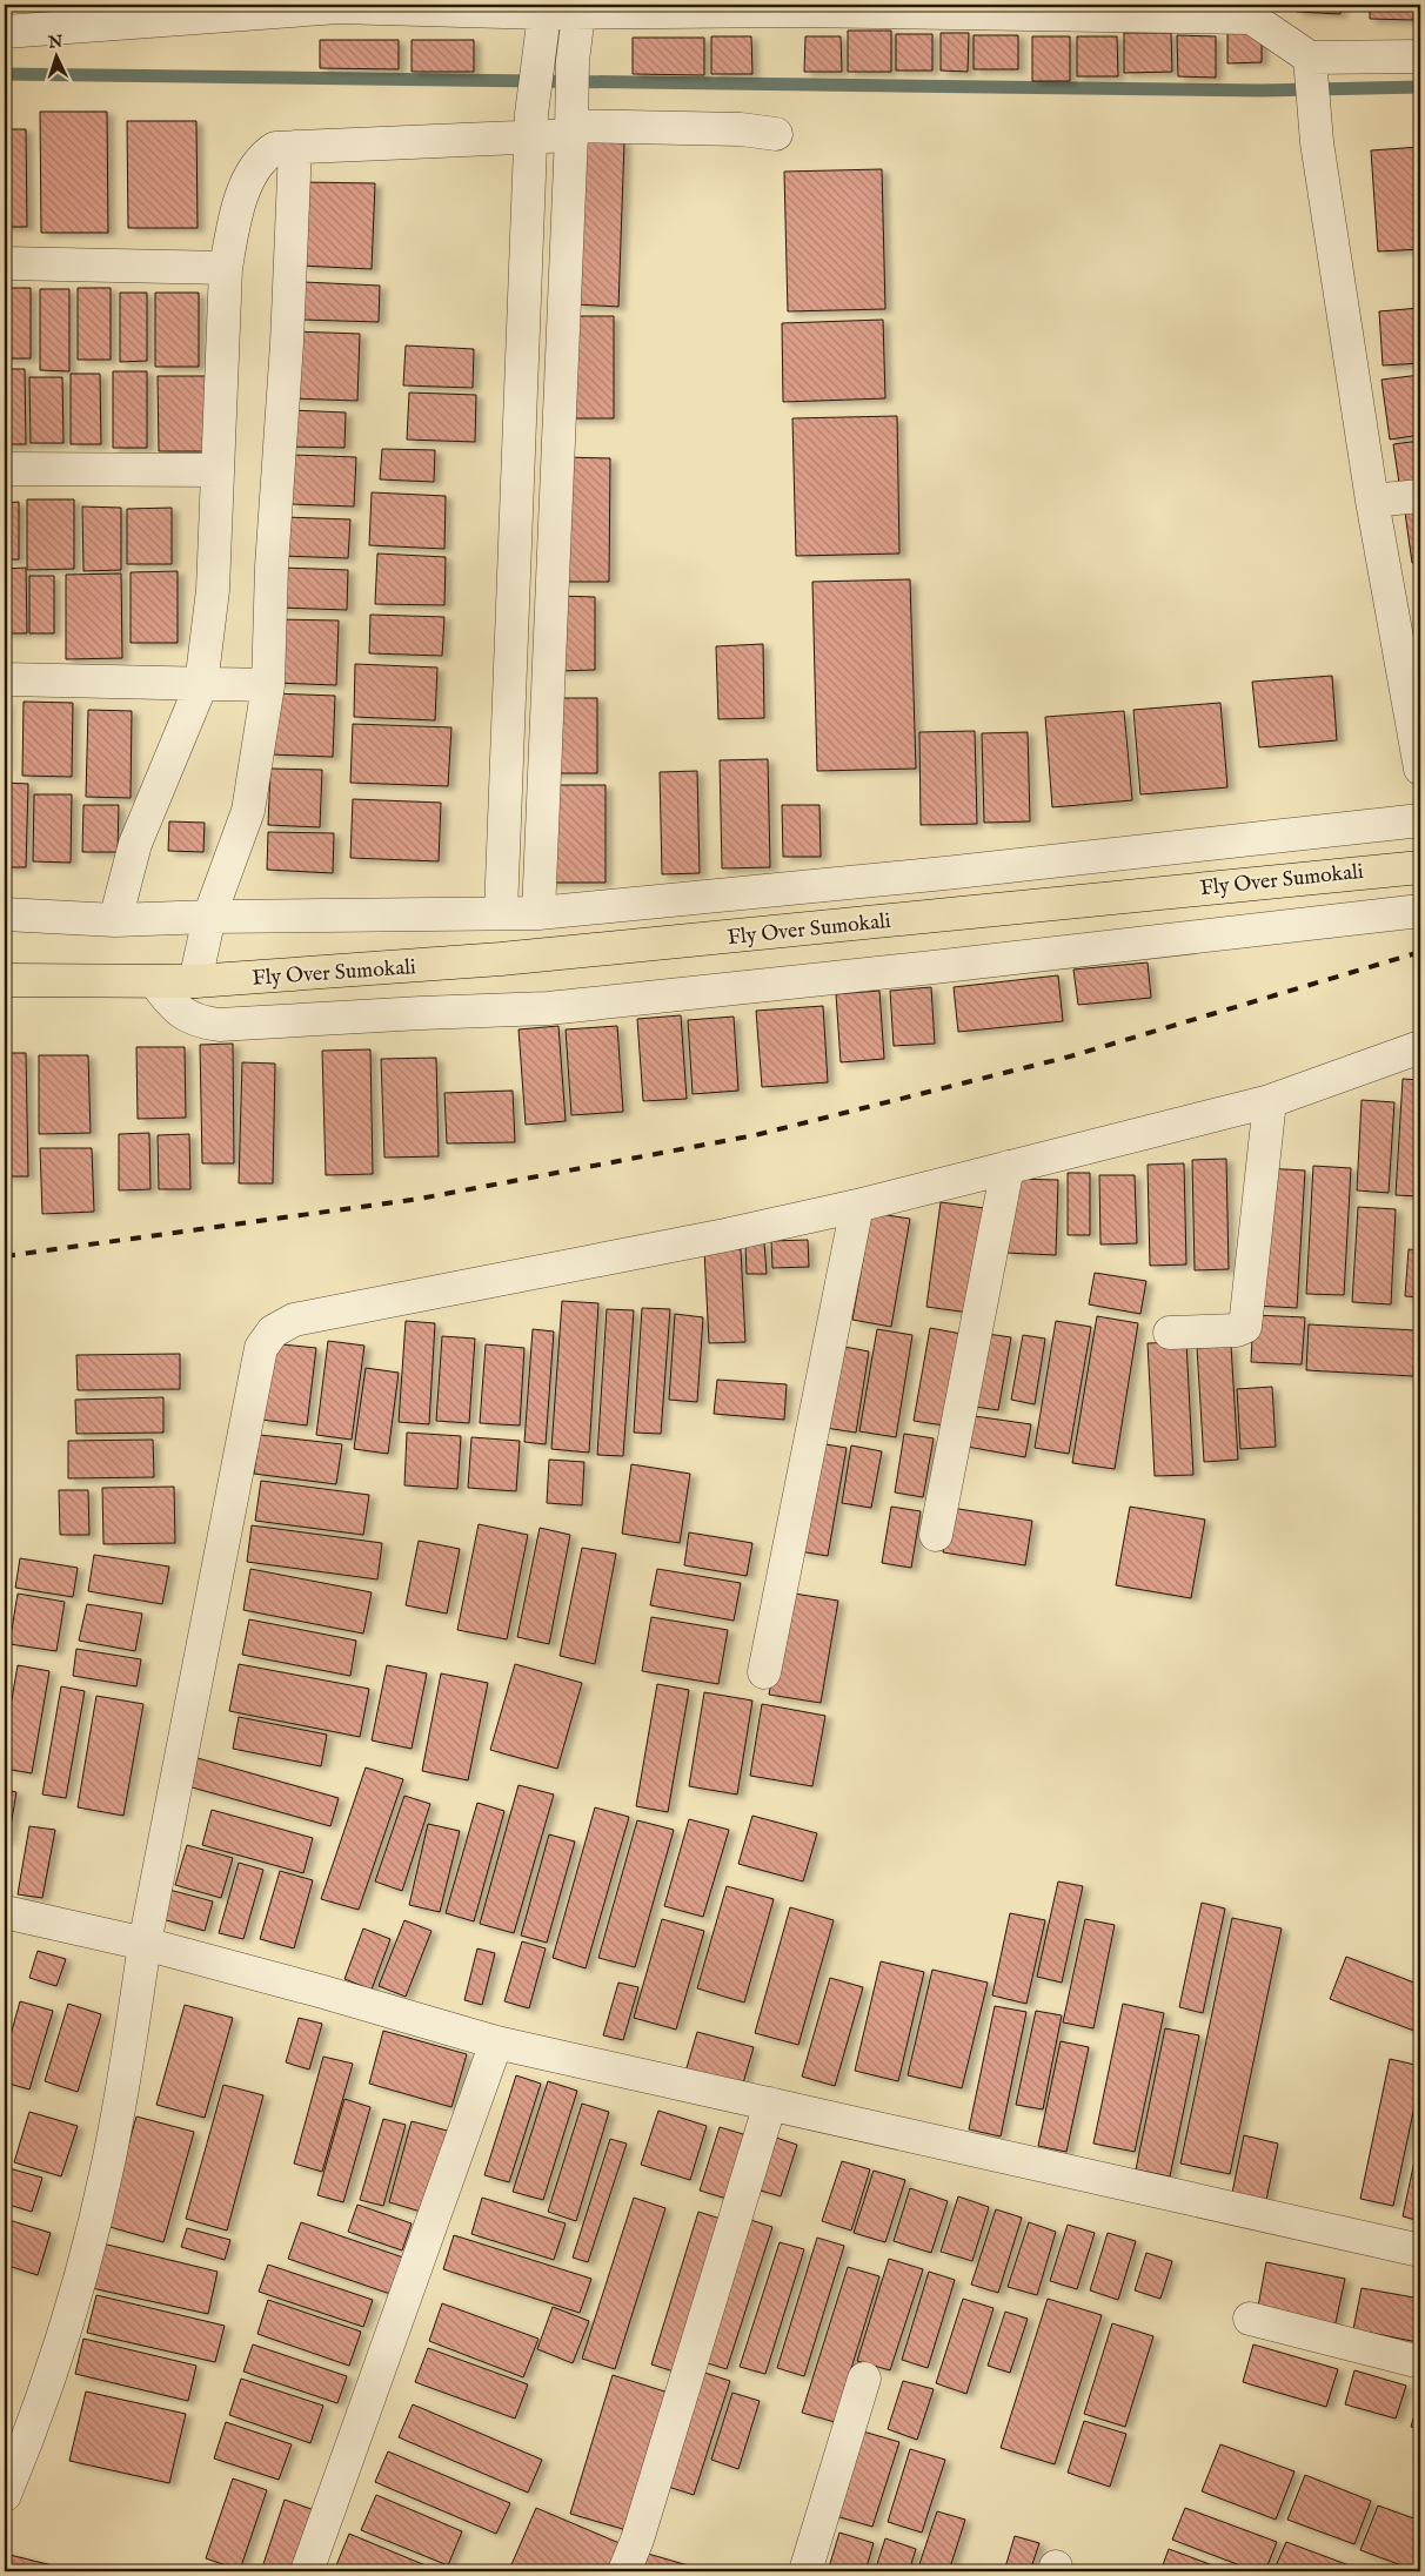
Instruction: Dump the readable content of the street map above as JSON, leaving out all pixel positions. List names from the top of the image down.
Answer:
{
  "streets": {
    "main road": ["Fly Over Sumokali"]
  },
  "north": "top"
}
